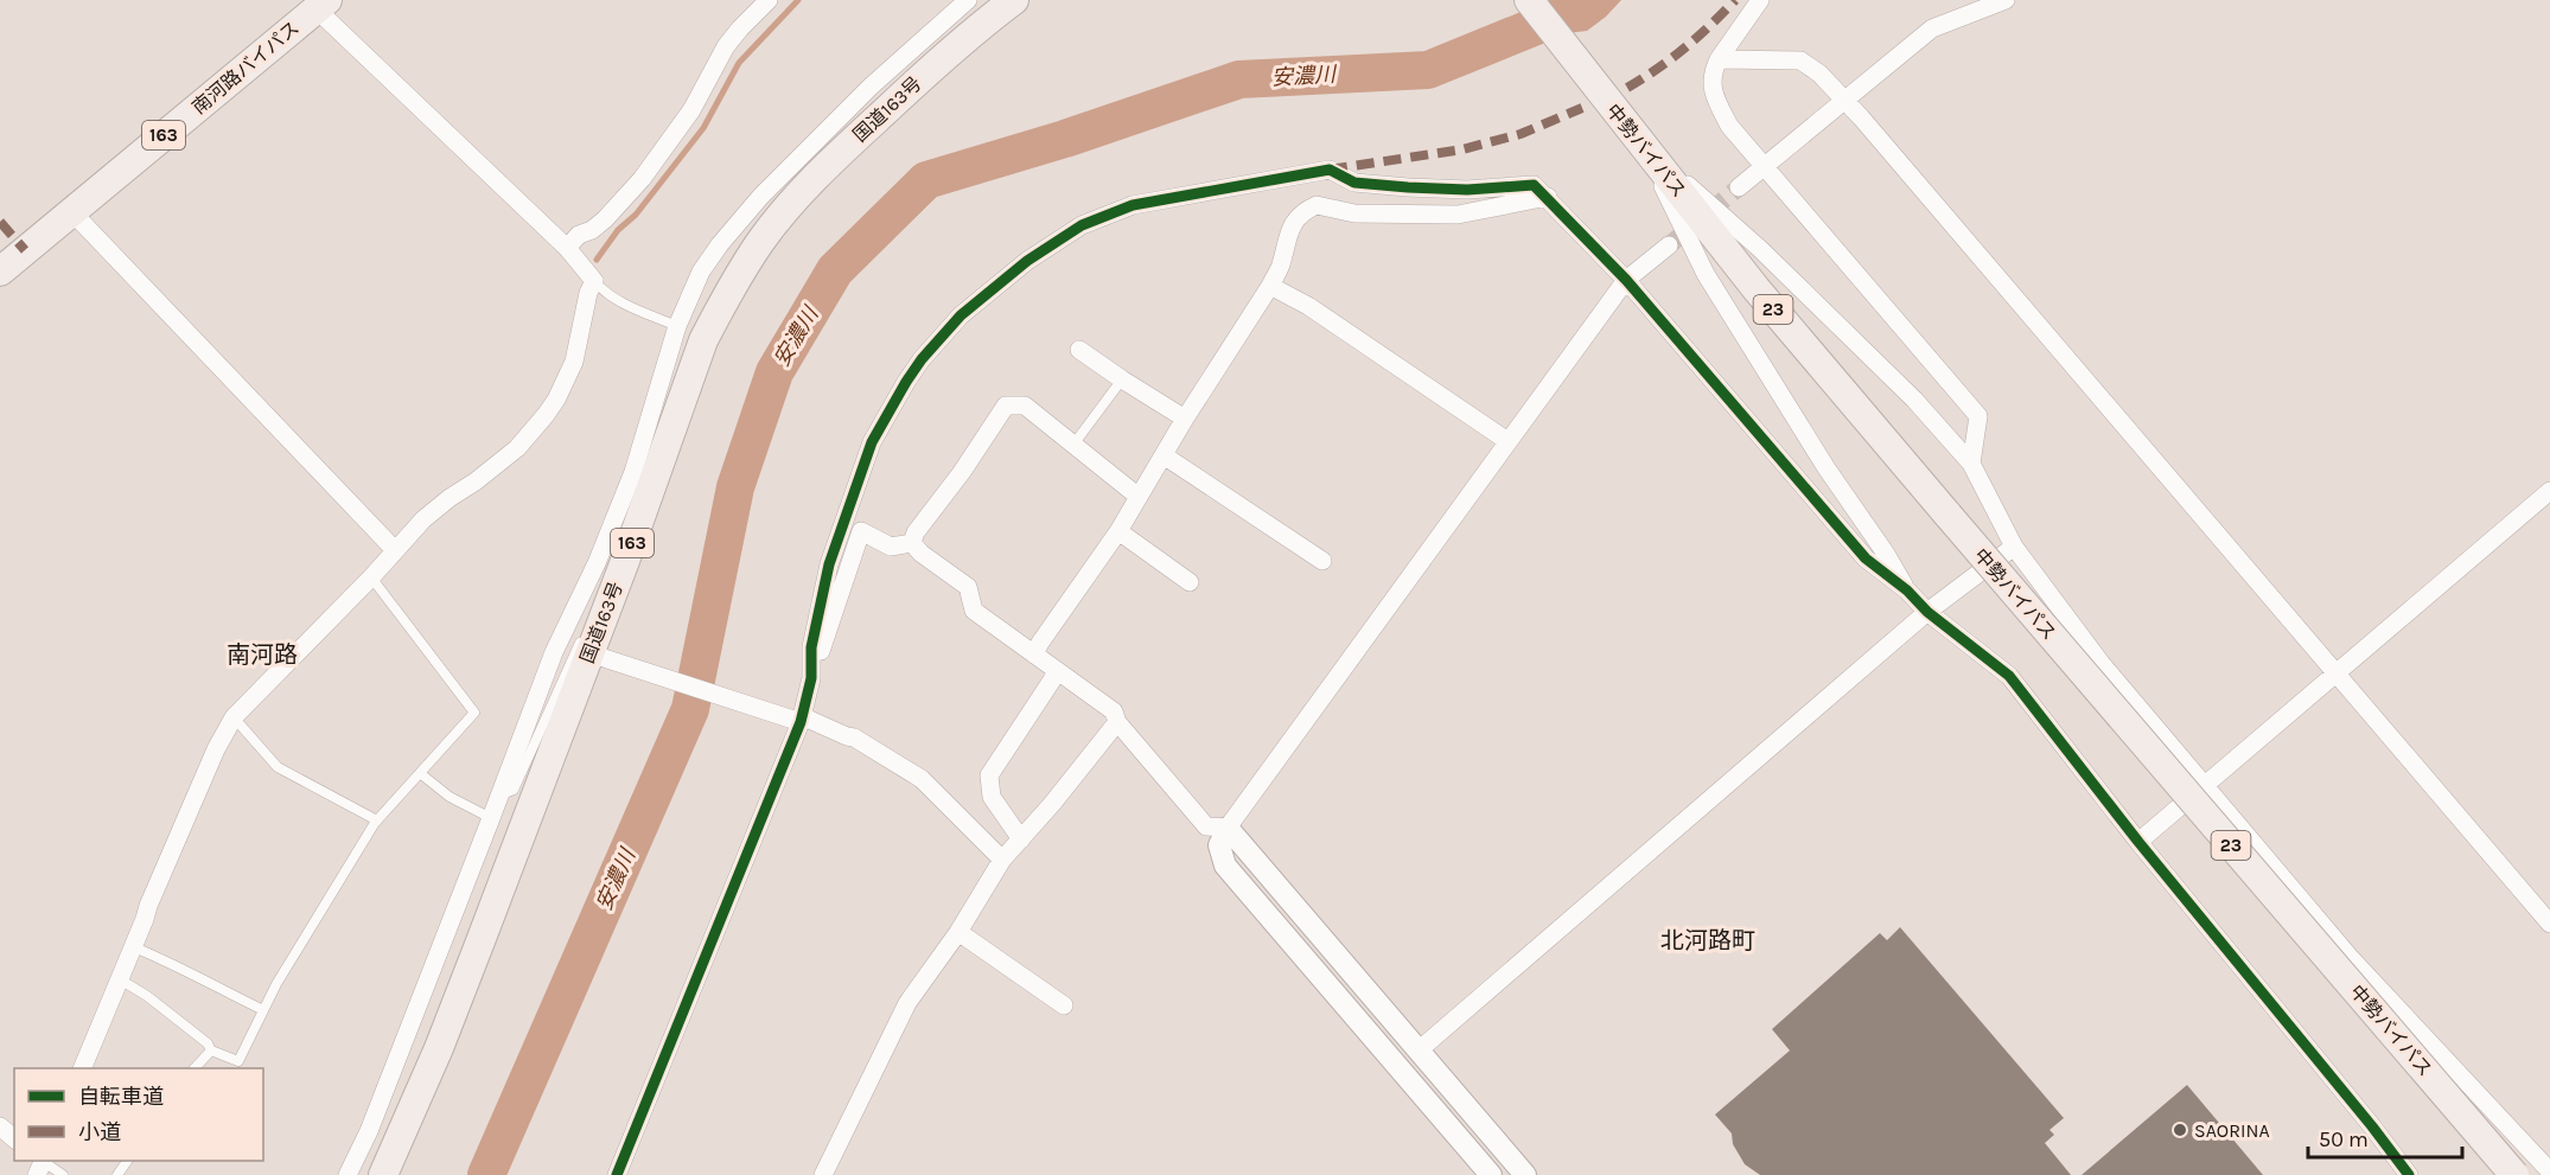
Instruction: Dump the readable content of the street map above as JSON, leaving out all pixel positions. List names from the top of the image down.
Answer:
{
  "streets": {
    "highway": [
      "南河路バイパス",
      "国道163号",
      "163",
      "中勢バイパス",
      "23"
    ]
  },
  "districts": ["南河路", "北河路町"],
  "water": ["安濃川"],
  "places": ["SAORINA"],
  "legend": ["自転車道", "小道"],
  "scale_bar": "50 m"
}
